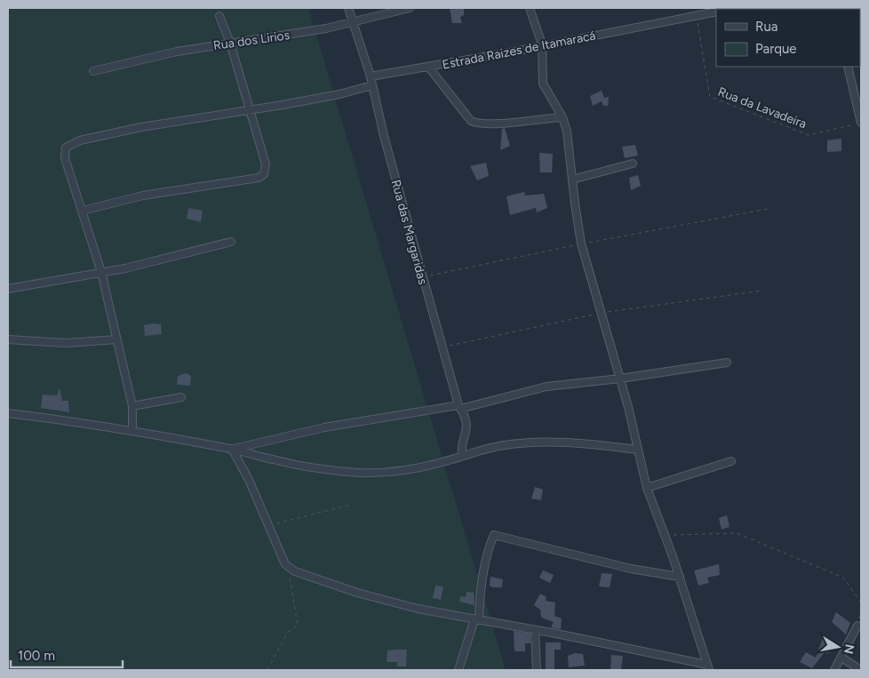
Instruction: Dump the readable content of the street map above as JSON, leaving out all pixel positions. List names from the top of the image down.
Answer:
{
  "streets": {
    "street": ["Rua dos Lirios", "Estrada Raizes de Itamaracá", "Rua das Margaridas"],
    "path": ["Rua da Lavadeira"]
  },
  "crossings": [
    ["Rua dos Lirios", "Rua das Margaridas"],
    ["Estrada Raizes de Itamaracá", "Rua da Lavadeira"],
    ["Estrada Raizes de Itamaracá", "Rua das Margaridas"]
  ],
  "legend": ["Rua", "Parque"],
  "scale_bar": "100 m",
  "north": "right"
}
